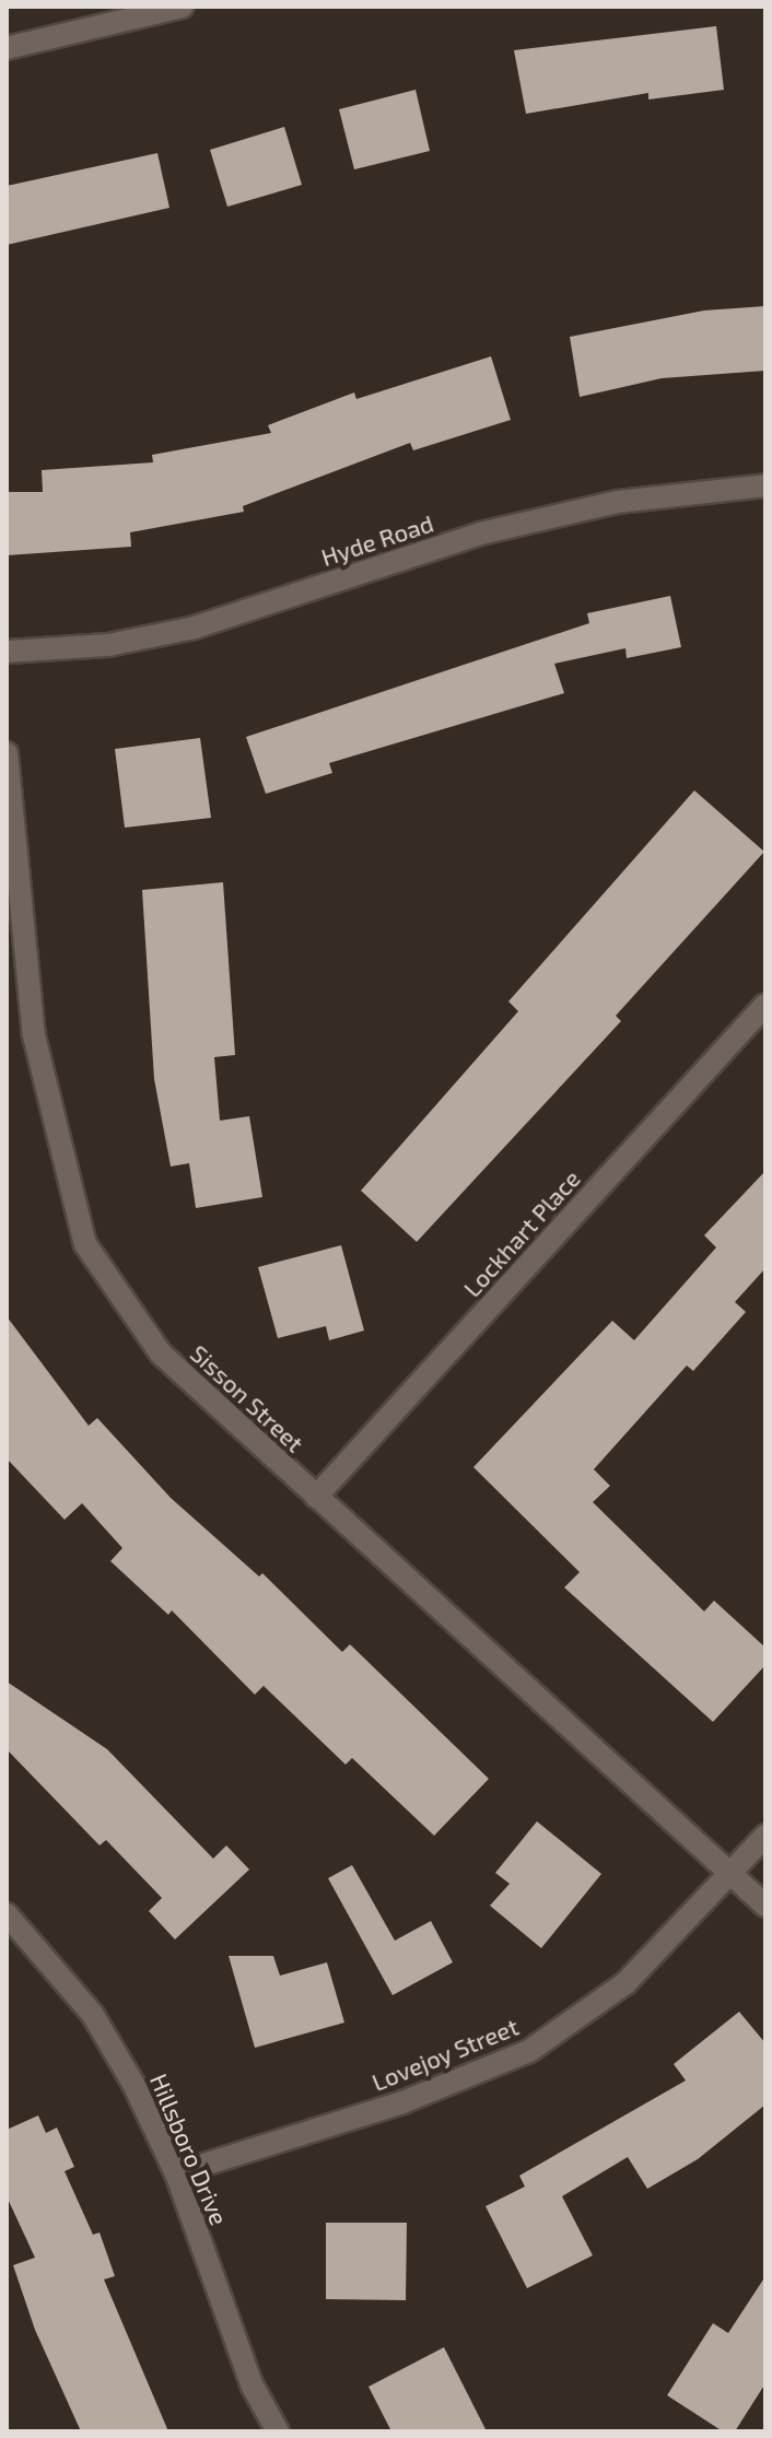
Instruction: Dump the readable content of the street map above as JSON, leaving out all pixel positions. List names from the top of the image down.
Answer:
{
  "streets": {
    "street": [
      "Hyde Road",
      "Lockhart Place",
      "Sisson Street",
      "Lovejoy Street",
      "Hillsboro Drive"
    ]
  },
  "crossings": [
    ["Lockhart Place", "Sisson Street"],
    ["Sisson Street", "Lovejoy Street"],
    ["Lovejoy Street", "Hillsboro Drive"]
  ]
}
